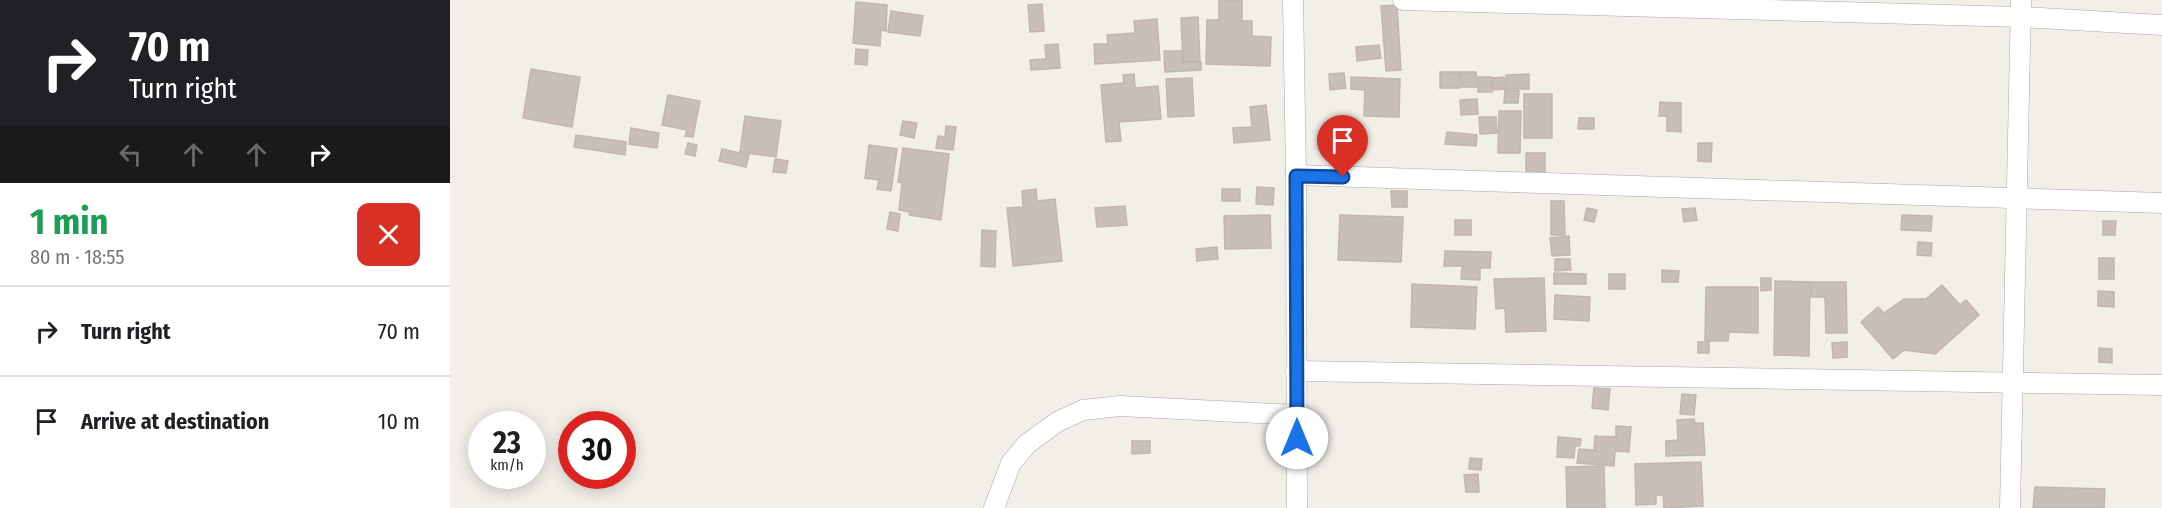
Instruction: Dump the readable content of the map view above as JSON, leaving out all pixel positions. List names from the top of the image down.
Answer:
{
  "page": {
    "turn": ["70 m", "Turn right"],
    "heading": ["1 min", "80 m · 18:55"],
    "list": [
      {
        "name": "Turn right",
        "value": "70 m"
      },
      {
        "name": "Arrive at destination",
        "value": "10 m"
      }
    ],
    "speed": "23 km/h",
    "limit": "30"
  }
}
